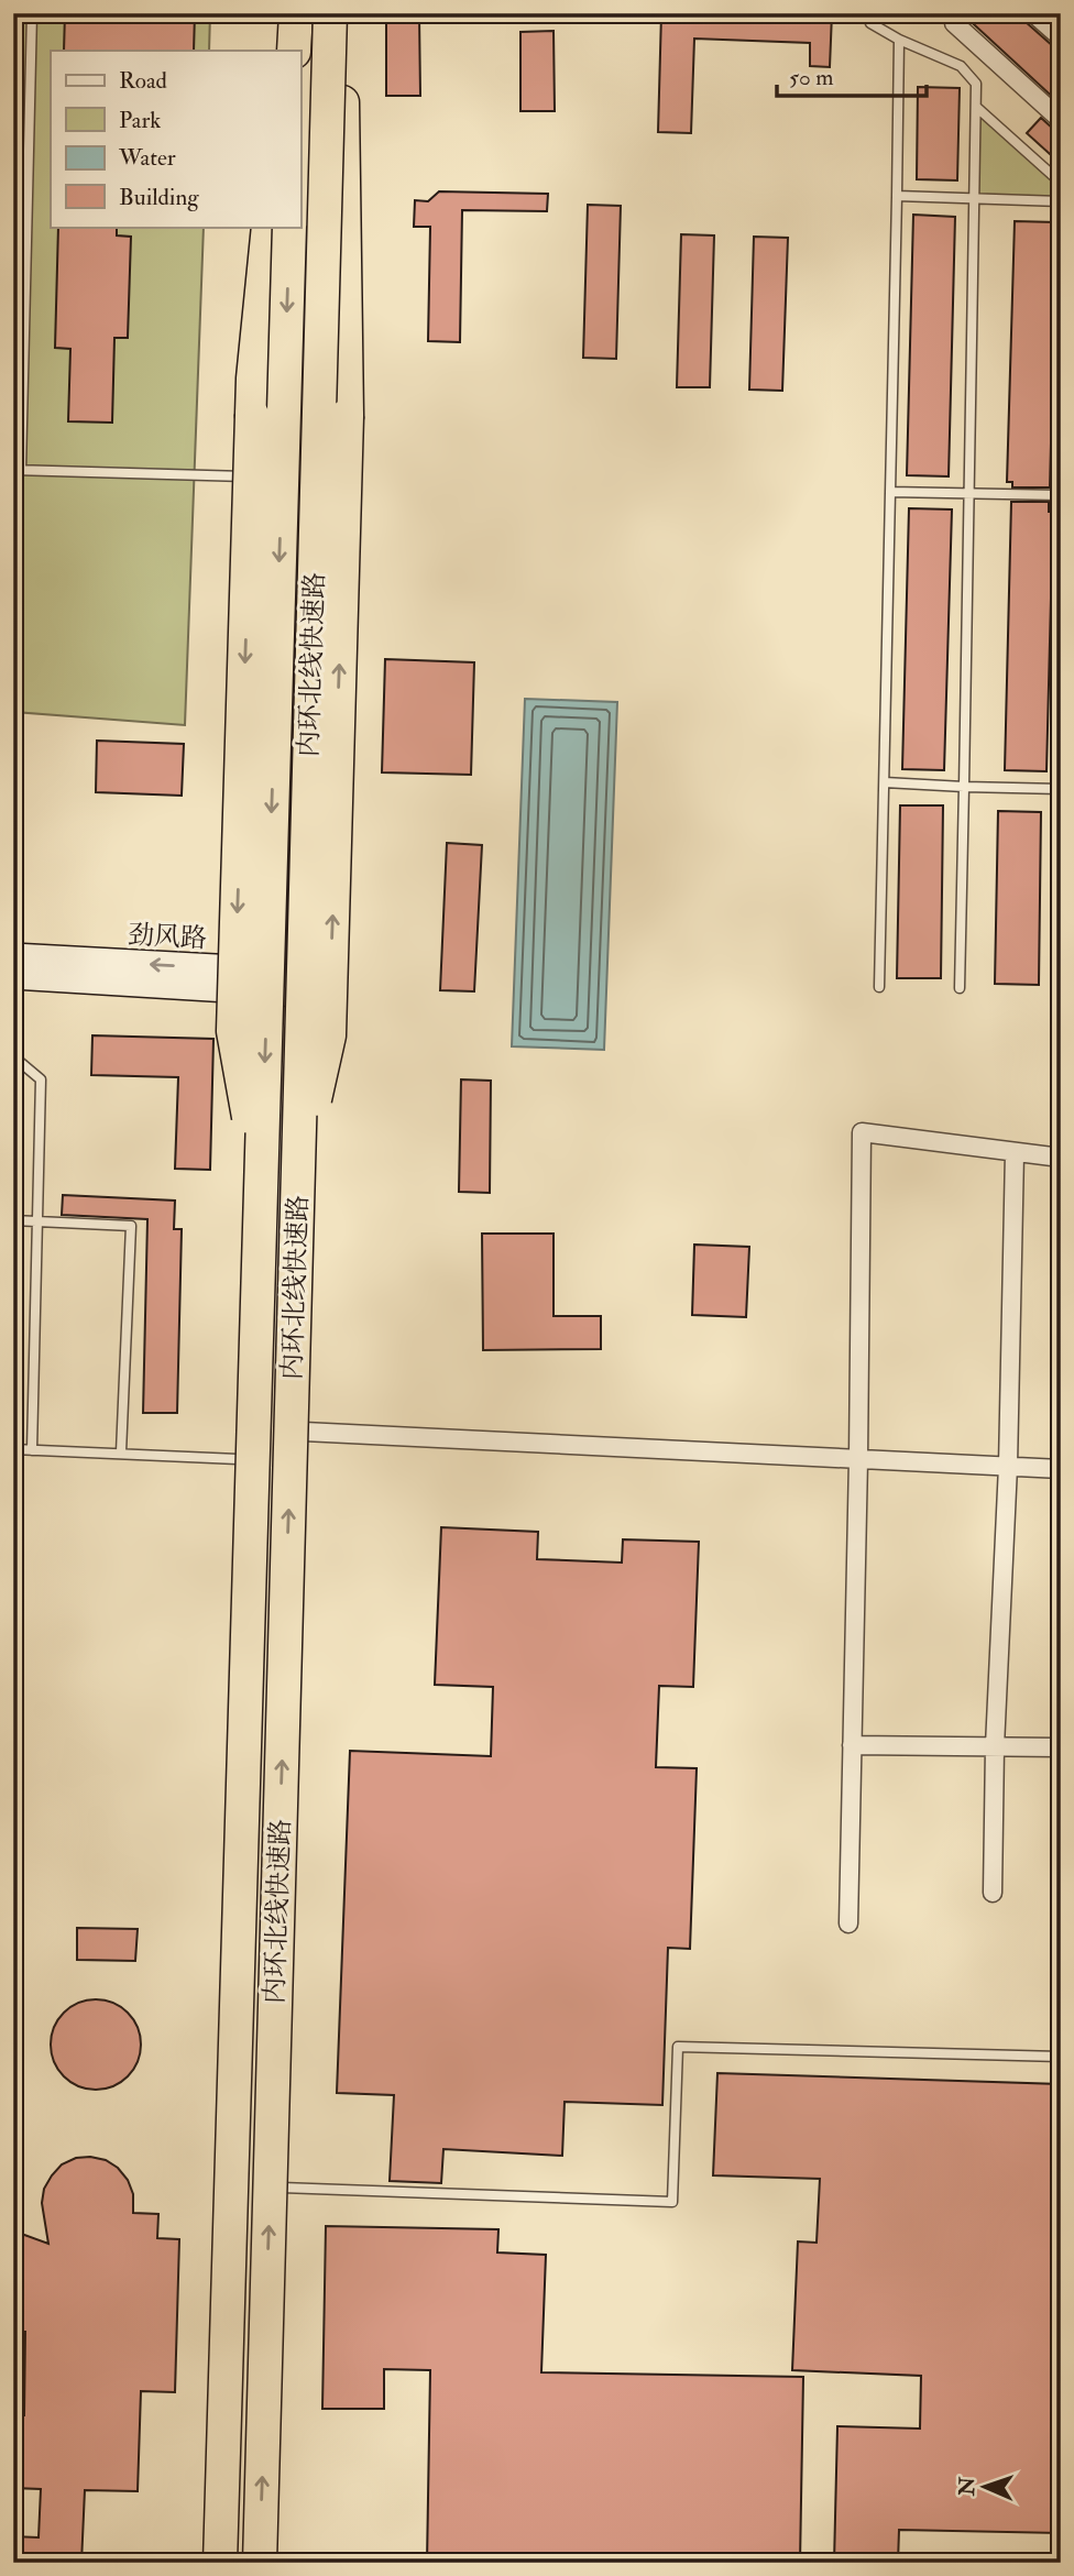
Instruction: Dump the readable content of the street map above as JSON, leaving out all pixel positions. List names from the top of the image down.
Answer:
{
  "streets": {
    "highway": ["内环北线快速路"],
    "street": ["劲风路"]
  },
  "legend": [
    "Road",
    "Park",
    "Water",
    "Building"
  ],
  "scale_bar": "50 m",
  "north": "left"
}
